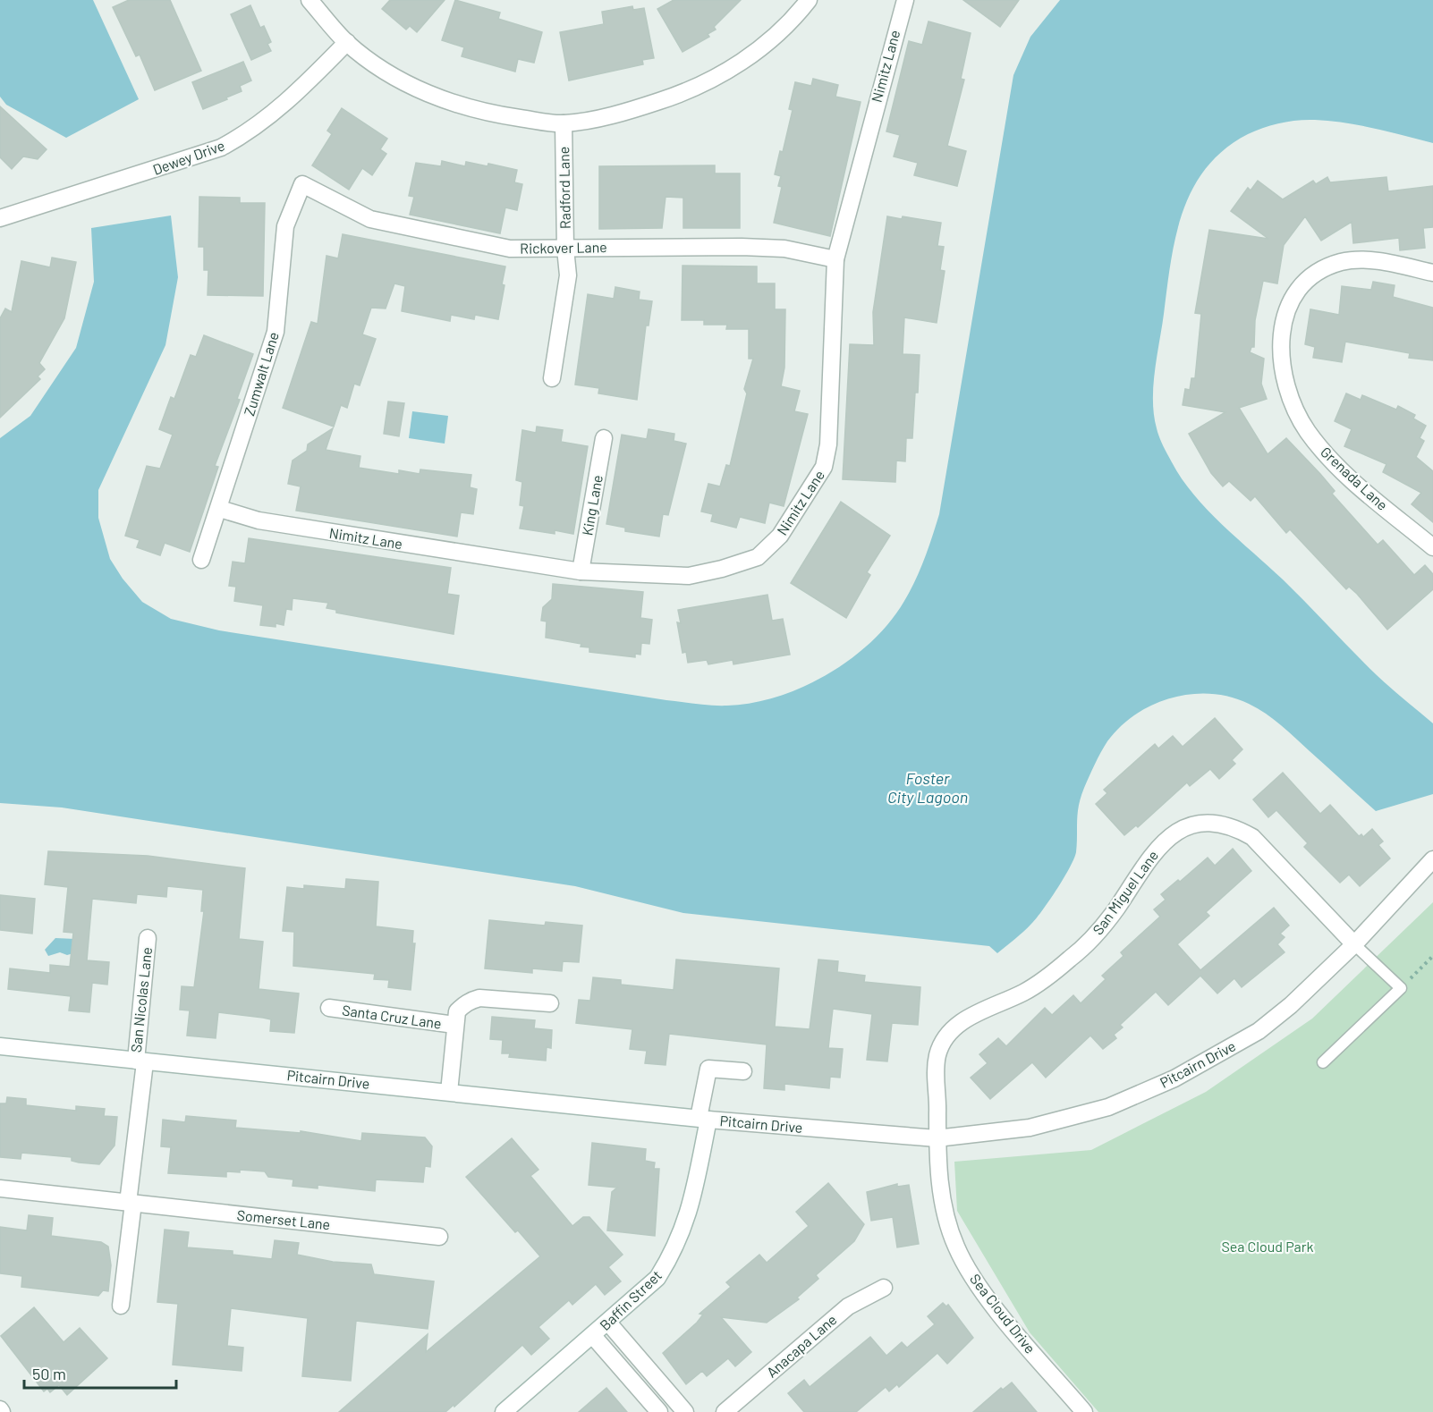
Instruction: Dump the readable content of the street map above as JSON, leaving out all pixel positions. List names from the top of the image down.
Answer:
{
  "streets": {
    "street": [
      "Nimitz Lane",
      "Dewey Drive",
      "Radford Lane",
      "Rickover Lane",
      "Zumwalt Lane",
      "Grenada Lane",
      "King Lane",
      "San Miguel Lane",
      "San Nicolas Lane",
      "Santa Cruz Lane",
      "Pitcairn Drive",
      "Somerset Lane",
      "Baffin Street",
      "Sea Cloud Drive",
      "Anacapa Lane"
    ]
  },
  "crossings": [
    ["Nimitz Lane", "Rickover Lane"],
    ["Nimitz Lane", "Zumwalt Lane"],
    ["Nimitz Lane", "King Lane"],
    ["Radford Lane", "Rickover Lane"],
    ["Rickover Lane", "Zumwalt Lane"],
    ["San Miguel Lane", "Pitcairn Drive"],
    ["San Miguel Lane", "Sea Cloud Drive"],
    ["San Nicolas Lane", "Pitcairn Drive"],
    ["Santa Cruz Lane", "Pitcairn Drive"],
    ["Pitcairn Drive", "Baffin Street"],
    ["Pitcairn Drive", "Sea Cloud Drive"]
  ],
  "water": ["Foster City Lagoon"],
  "parks": ["Sea Cloud Park"],
  "scale_bar": "50 m"
}
